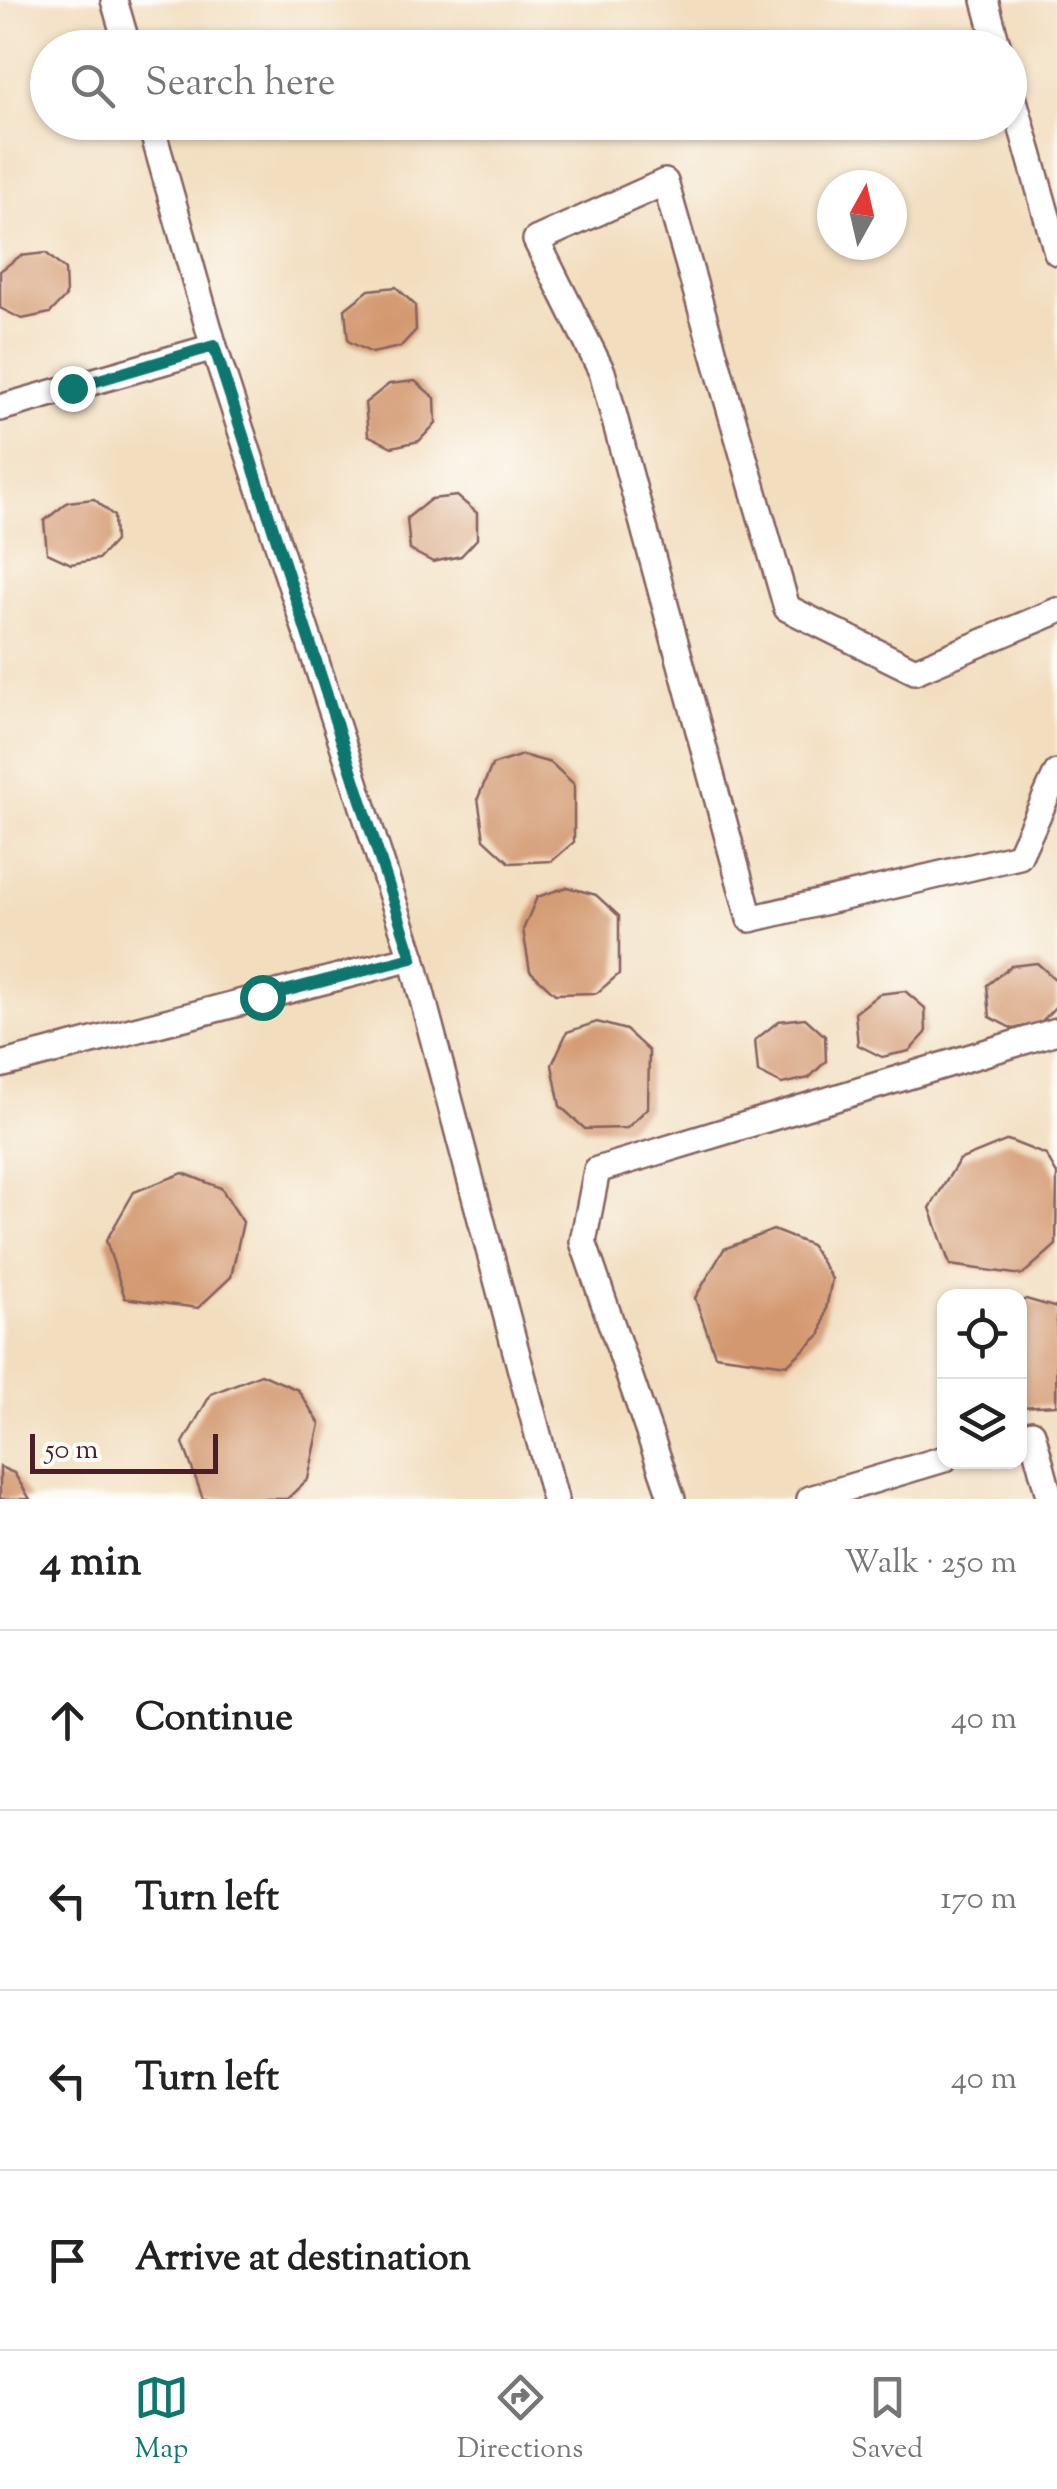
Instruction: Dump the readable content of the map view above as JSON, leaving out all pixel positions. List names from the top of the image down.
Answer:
{
  "scale_bar": "50 m",
  "north": "top",
  "page": {
    "search": "Search here",
    "scale": "50 m",
    "heading": ["4 min", "Walk · 250 m"],
    "list": [
      ["Continue", "40 m"],
      ["Turn left", "170 m"],
      ["Turn left", "40 m"],
      "Arrive at destination"
    ],
    "nav": ["Map", "Directions", "Saved"]
  }
}
